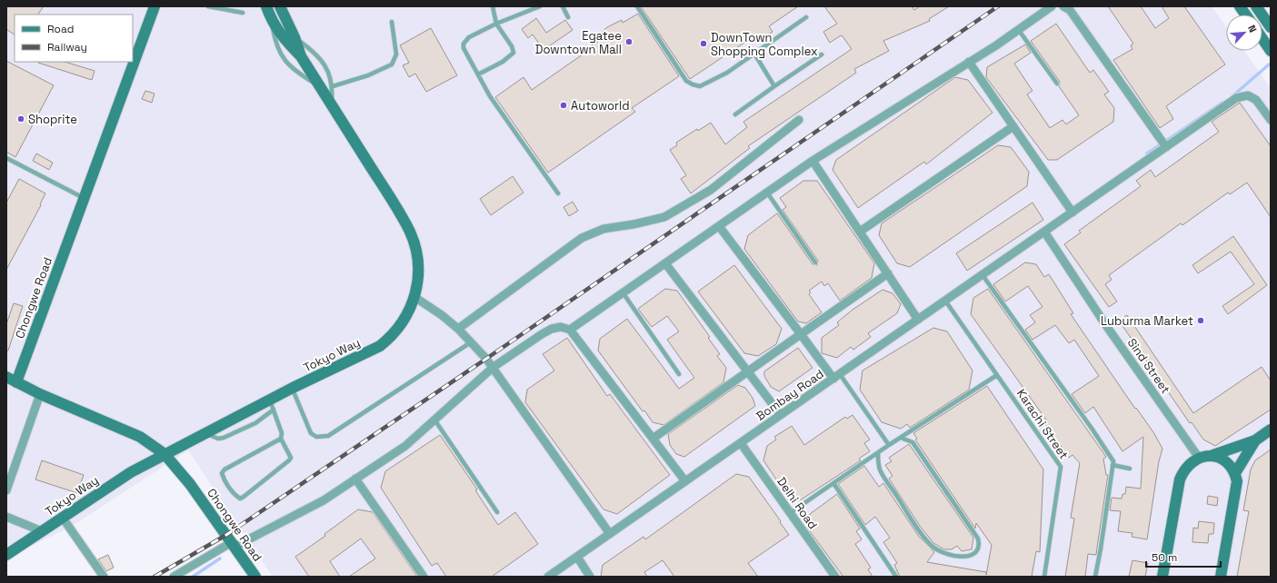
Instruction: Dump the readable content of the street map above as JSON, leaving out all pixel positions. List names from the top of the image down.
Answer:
{
  "streets": {
    "main road": ["Chongwe Road", "Tokyo Way"],
    "street": ["Sind Street", "Bombay Road", "Delhi Road"],
    "lane": ["Karachi Street"]
  },
  "crossings": [
    ["Chongwe Road", "Tokyo Way"],
    ["Sind Street", "Bombay Road"],
    ["Bombay Road", "Karachi Street"],
    ["Bombay Road", "Delhi Road"]
  ],
  "places": [
    "Egatee Downtown Mall",
    "DownTown Shopping Complex",
    "Autoworld",
    "Shoprite",
    "Luburma Market"
  ],
  "legend": ["Road", "Railway"],
  "scale_bar": "50 m",
  "north": "top right"
}
